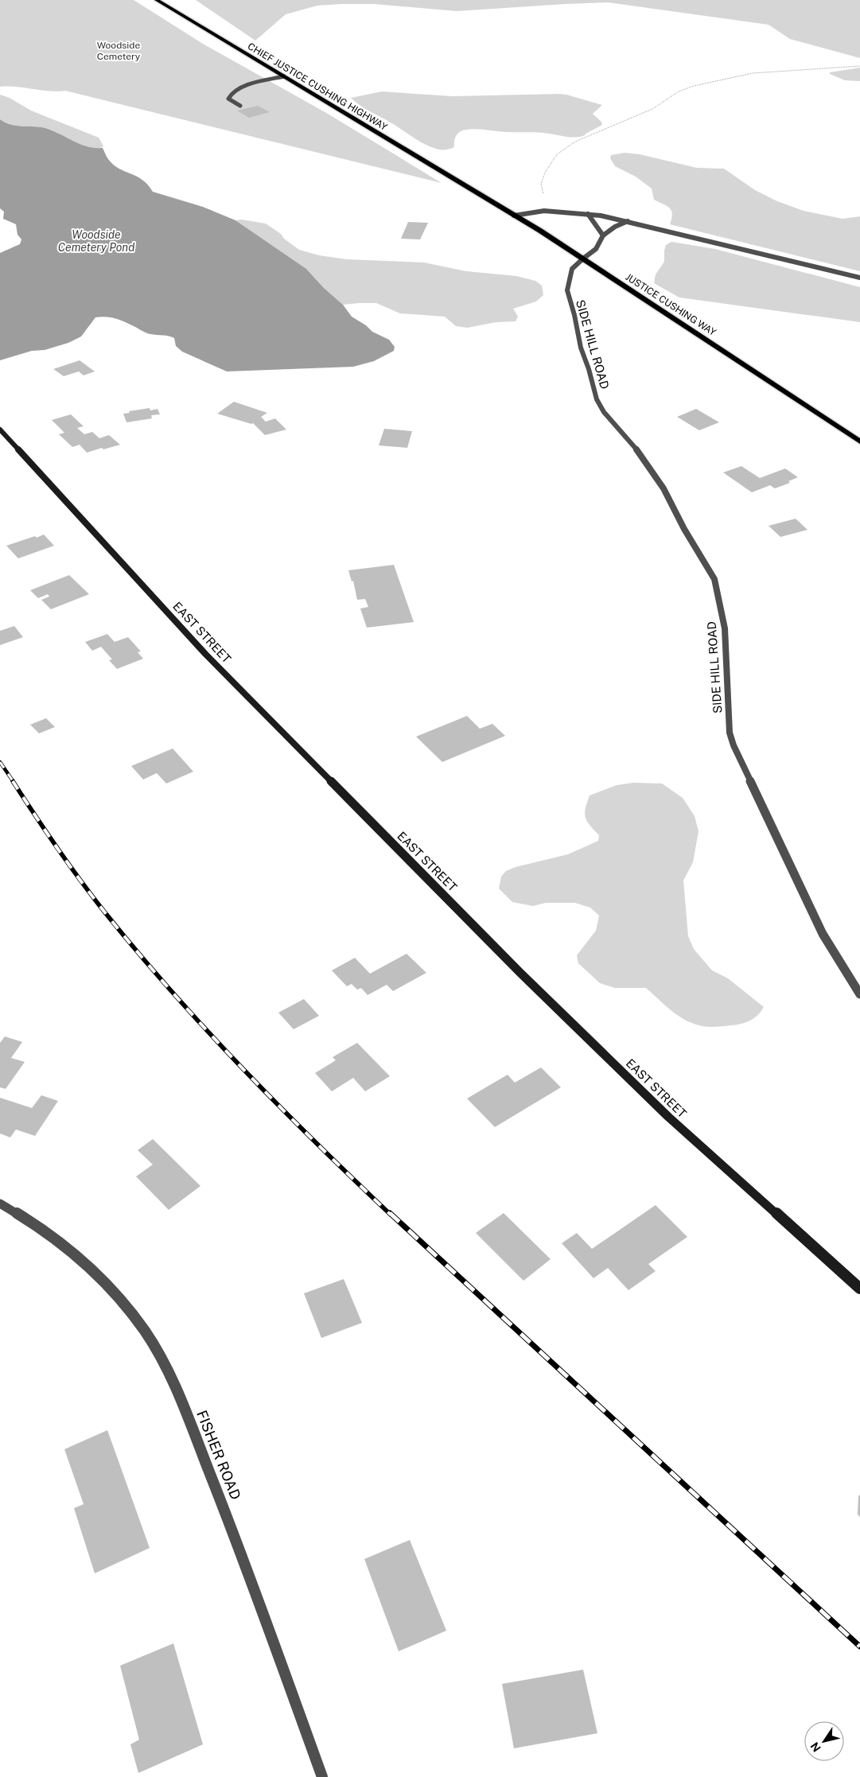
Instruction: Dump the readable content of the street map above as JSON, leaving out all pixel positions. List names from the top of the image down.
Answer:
{
  "streets": {
    "main road": ["CHIEF JUSTICE CUSHING HIGHWAY", "JUSTICE CUSHING WAY", "EAST STREET"],
    "street": ["SIDE HILL ROAD", "FISHER ROAD"]
  },
  "crossings": [
    ["CHIEF JUSTICE CUSHING HIGHWAY", "JUSTICE CUSHING WAY"],
    ["JUSTICE CUSHING WAY", "SIDE HILL ROAD"]
  ],
  "water": ["Woodside Cemetery Pond"],
  "parks": ["Woodside Cemetery"],
  "north": "bottom left"
}
